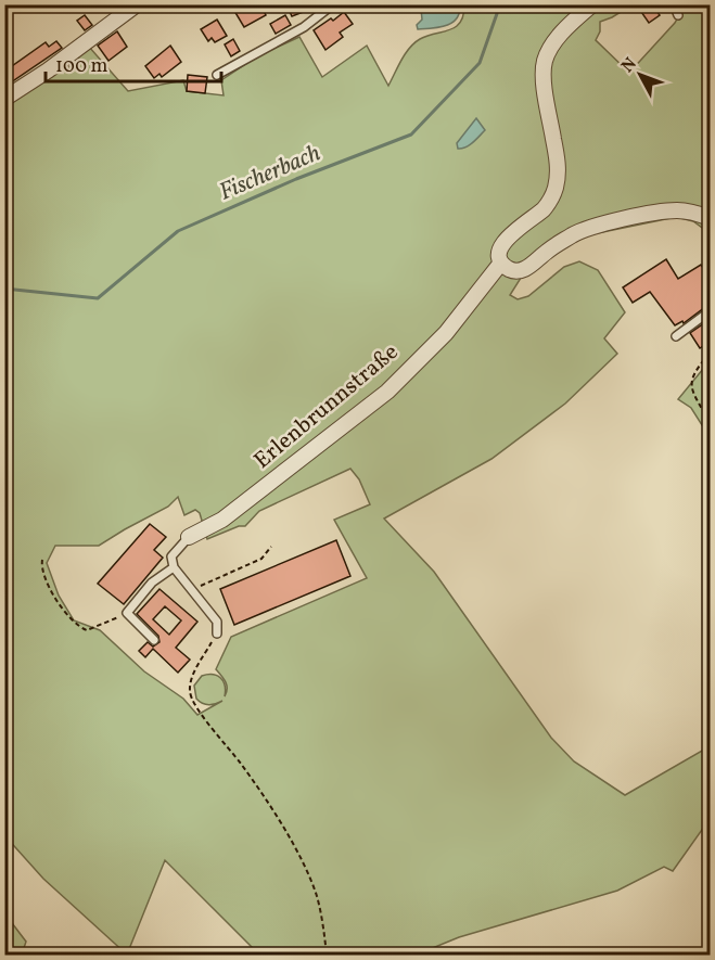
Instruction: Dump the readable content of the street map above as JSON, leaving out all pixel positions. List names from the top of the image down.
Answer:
{
  "streets": {
    "street": ["Erlenbrunnstraße"]
  },
  "water": ["Fischerbach"],
  "scale_bar": "100 m",
  "north": "top left"
}
